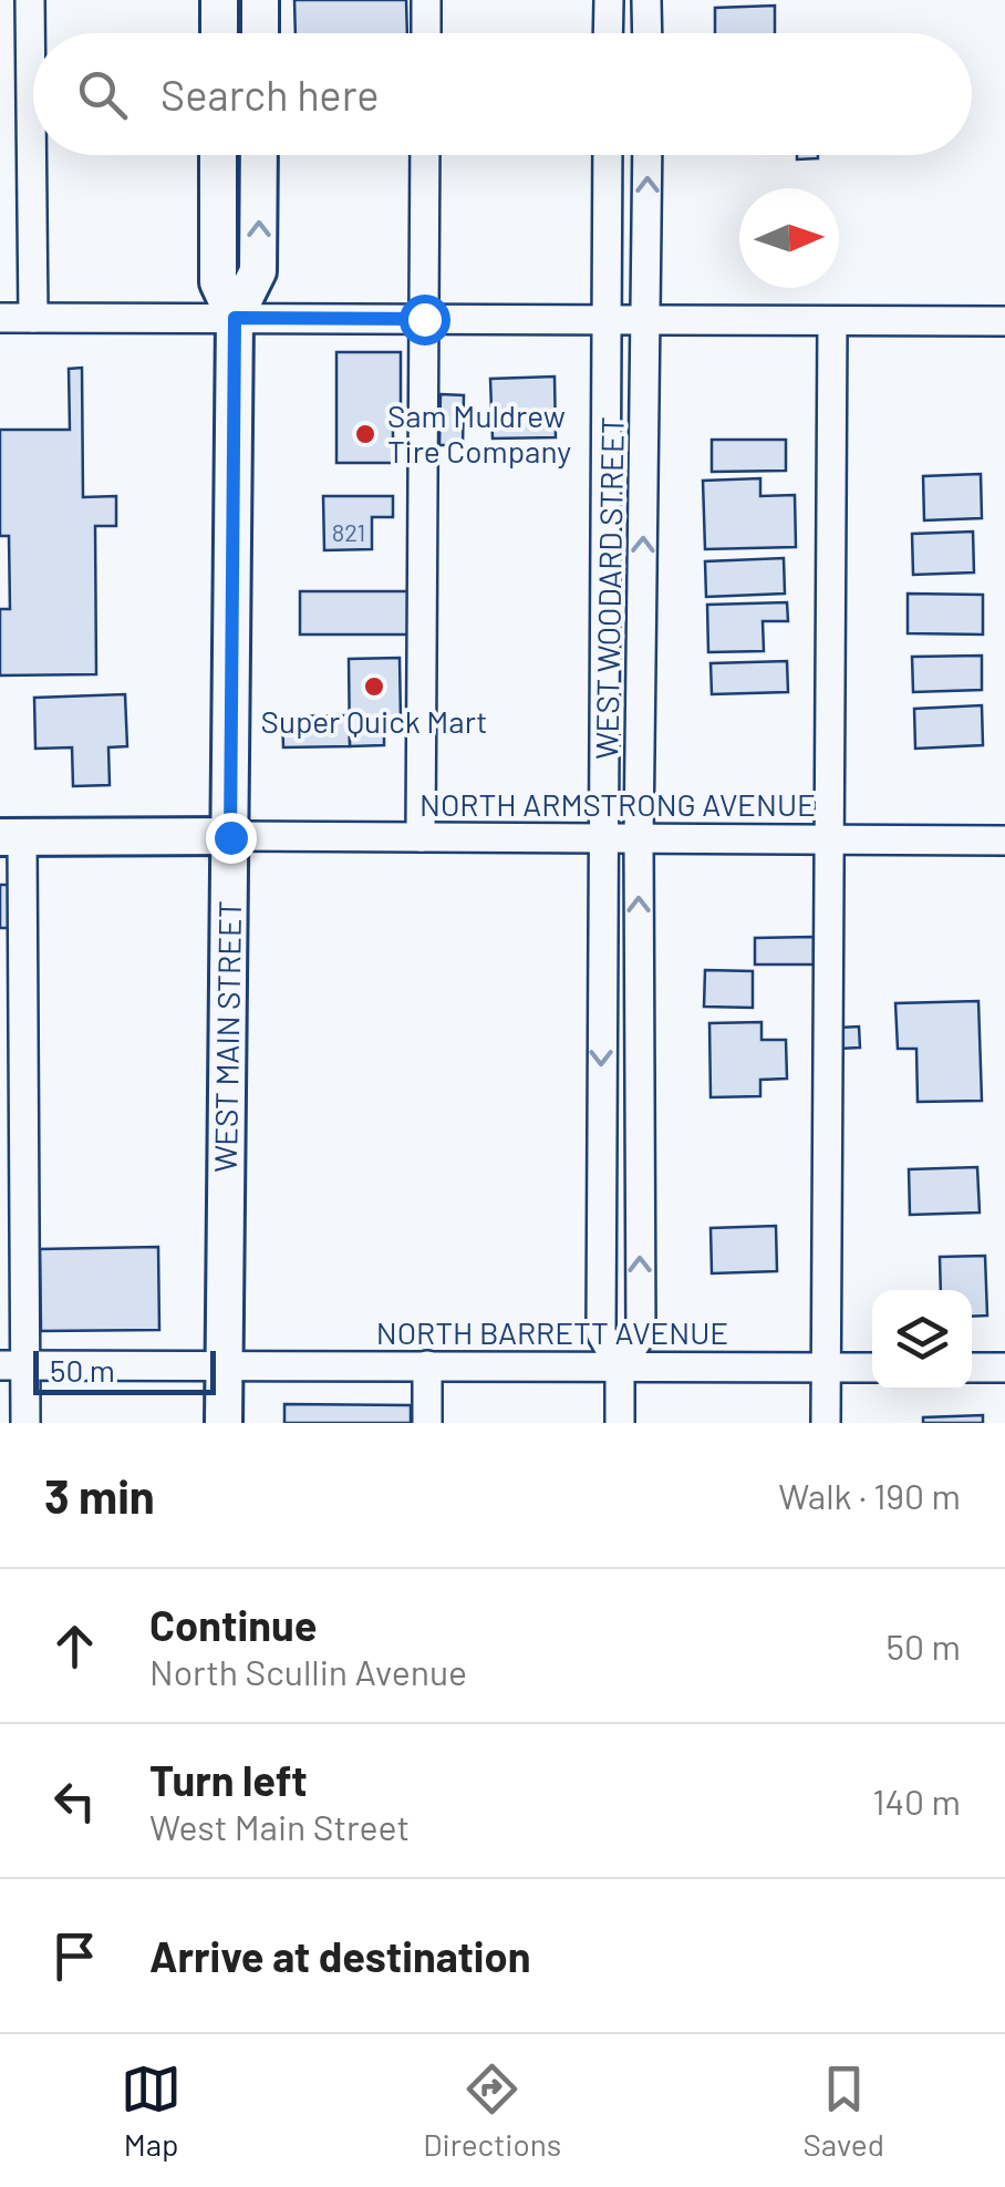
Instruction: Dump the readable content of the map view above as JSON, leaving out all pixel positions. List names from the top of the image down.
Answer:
{
  "streets": {
    "main road": ["WEST MAIN STREET"],
    "street": ["WEST WOODARD STREET", "NORTH ARMSTRONG AVENUE", "NORTH BARRETT AVENUE"]
  },
  "crossings": [
    ["WEST WOODARD STREET", "NORTH ARMSTRONG AVENUE"],
    ["WEST WOODARD STREET", "NORTH BARRETT AVENUE"],
    ["NORTH ARMSTRONG AVENUE", "WEST MAIN STREET"],
    ["WEST MAIN STREET", "NORTH BARRETT AVENUE"]
  ],
  "places": ["Sam Muldrew Tire Company", "Super Quick Mart"],
  "house_numbers": ["821"],
  "scale_bar": "50 m",
  "north": "right",
  "page": {
    "search": "Search here",
    "scale": "50 m",
    "heading": ["3 min", "Walk · 190 m"],
    "list": [
      ["Continue", "North Scullin Avenue", "50 m"],
      ["Turn left", "West Main Street", "140 m"],
      "Arrive at destination"
    ],
    "nav": ["Map", "Directions", "Saved"]
  }
}
